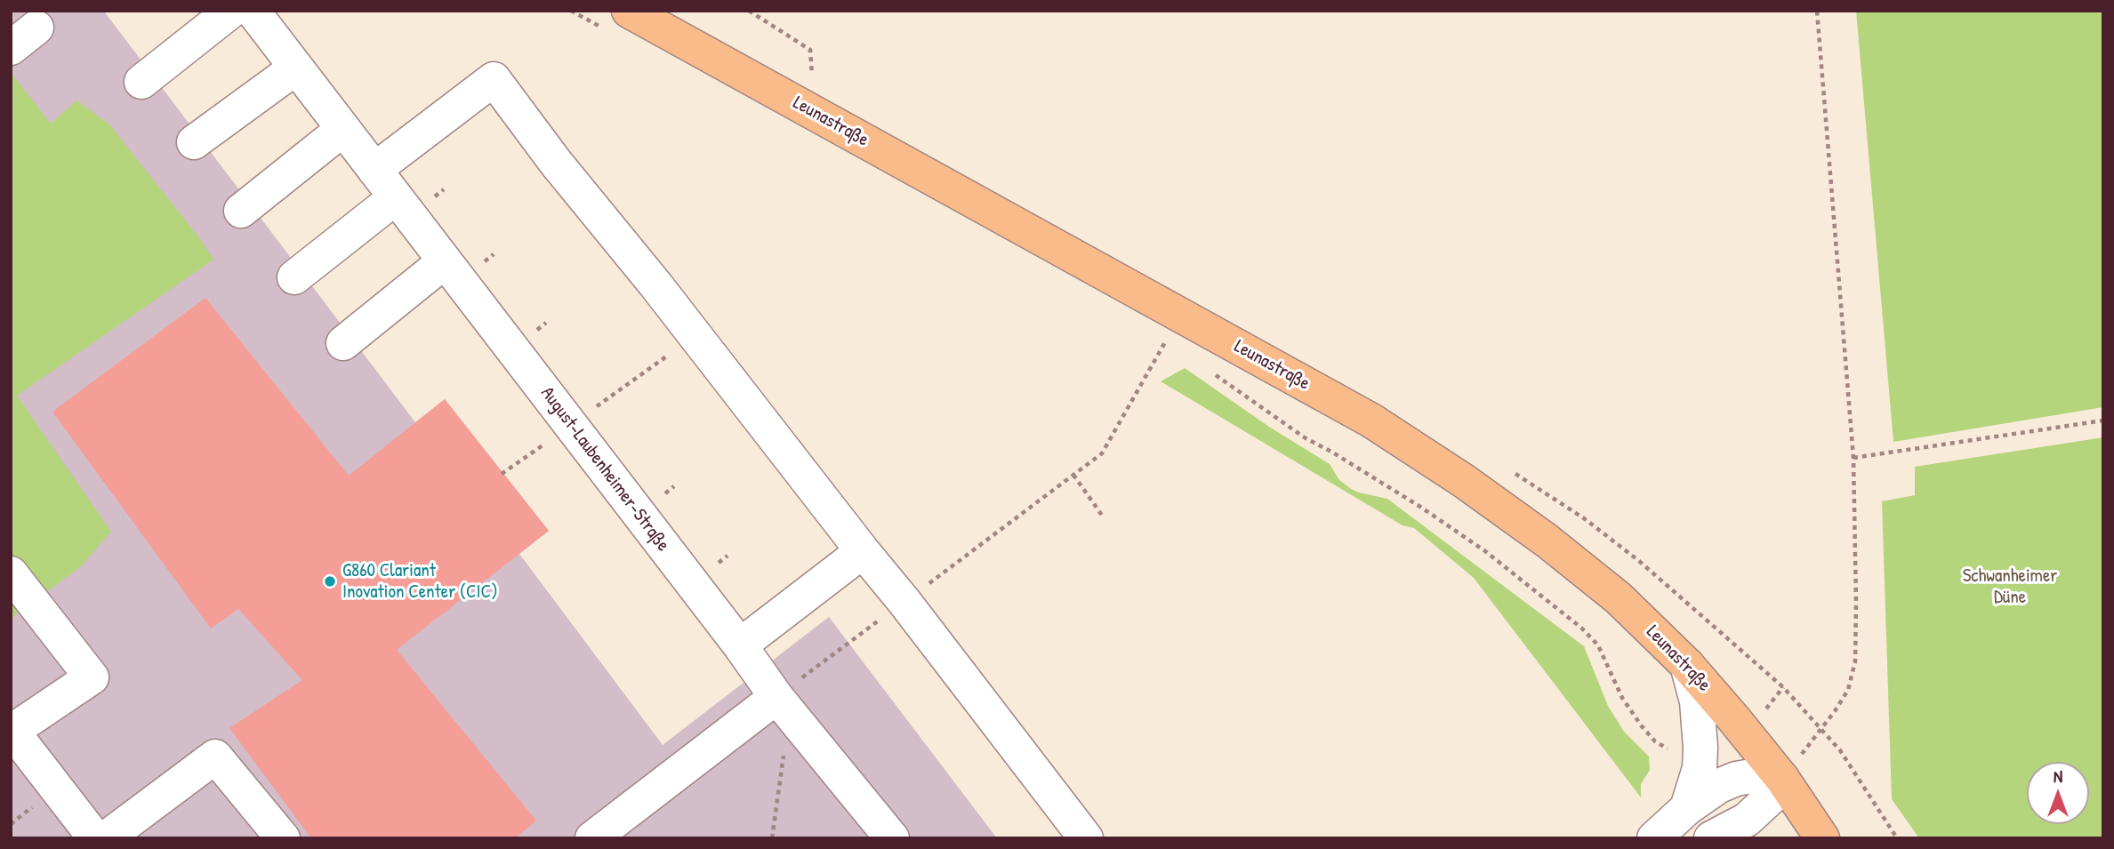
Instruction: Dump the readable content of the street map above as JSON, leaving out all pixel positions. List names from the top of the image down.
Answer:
{
  "streets": {
    "main road": ["Leunastraße"],
    "street": ["August-Laubenheimer-Straße"]
  },
  "parks": ["Schwanheimer Düne"],
  "places": ["G860 Clariant Inovation Center (CIC)"],
  "north": "top"
}
